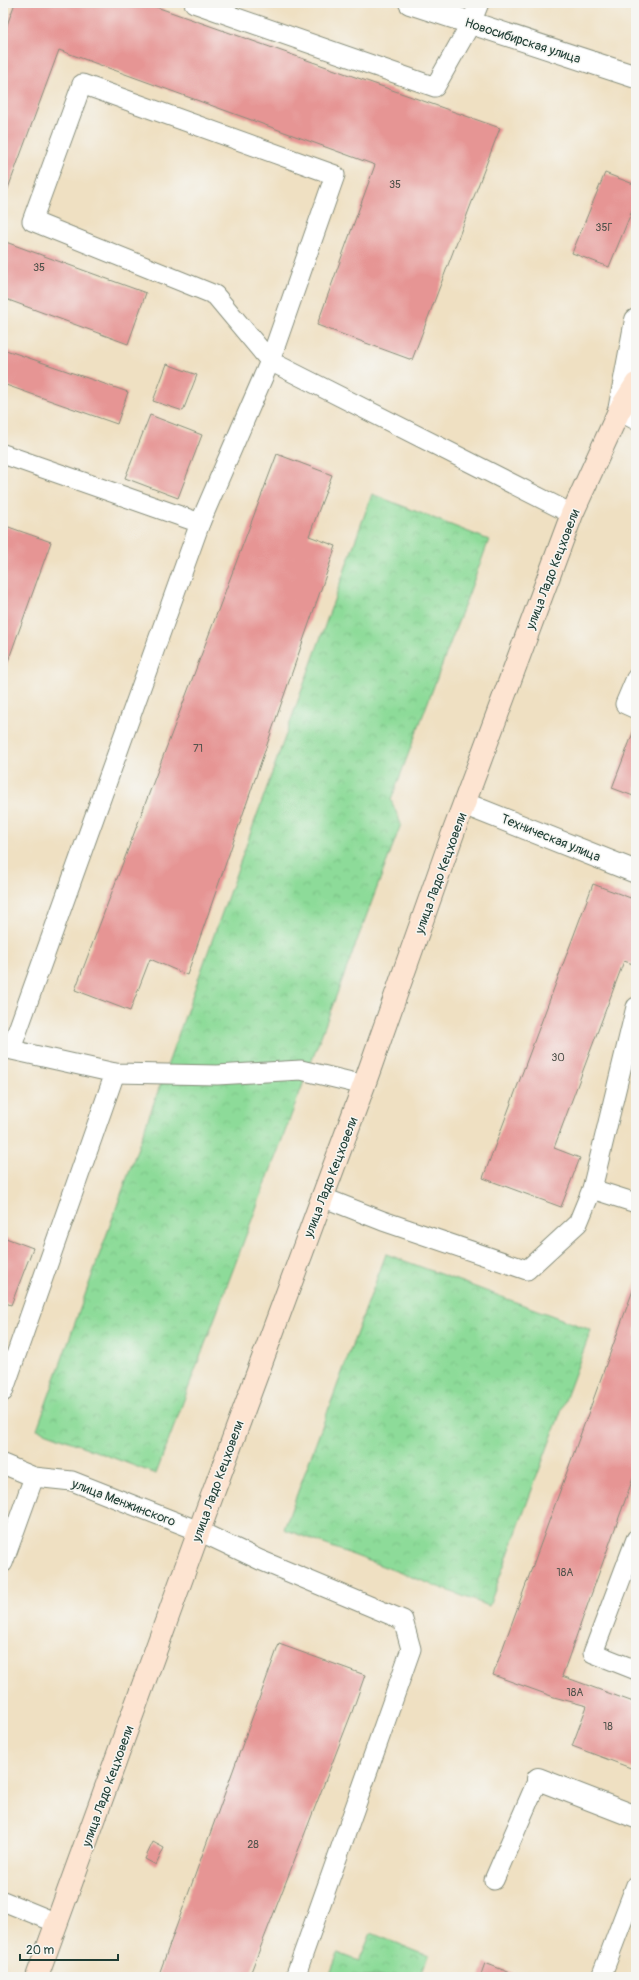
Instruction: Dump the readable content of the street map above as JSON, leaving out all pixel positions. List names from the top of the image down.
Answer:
{
  "streets": {
    "main road": ["улица Ладо Кецховели"],
    "street": ["Новосибирская улица", "Техническая улица"],
    "lane": ["улица Менжинского"]
  },
  "crossings": [
    ["улица Ладо Кецховели", "Техническая улица"],
    ["улица Ладо Кецховели", "улица Менжинского"]
  ],
  "house_numbers": [
    "35",
    "35Г",
    "35",
    "71",
    "30",
    "18А",
    "18А",
    "18",
    "28"
  ],
  "scale_bar": "20 m"
}
